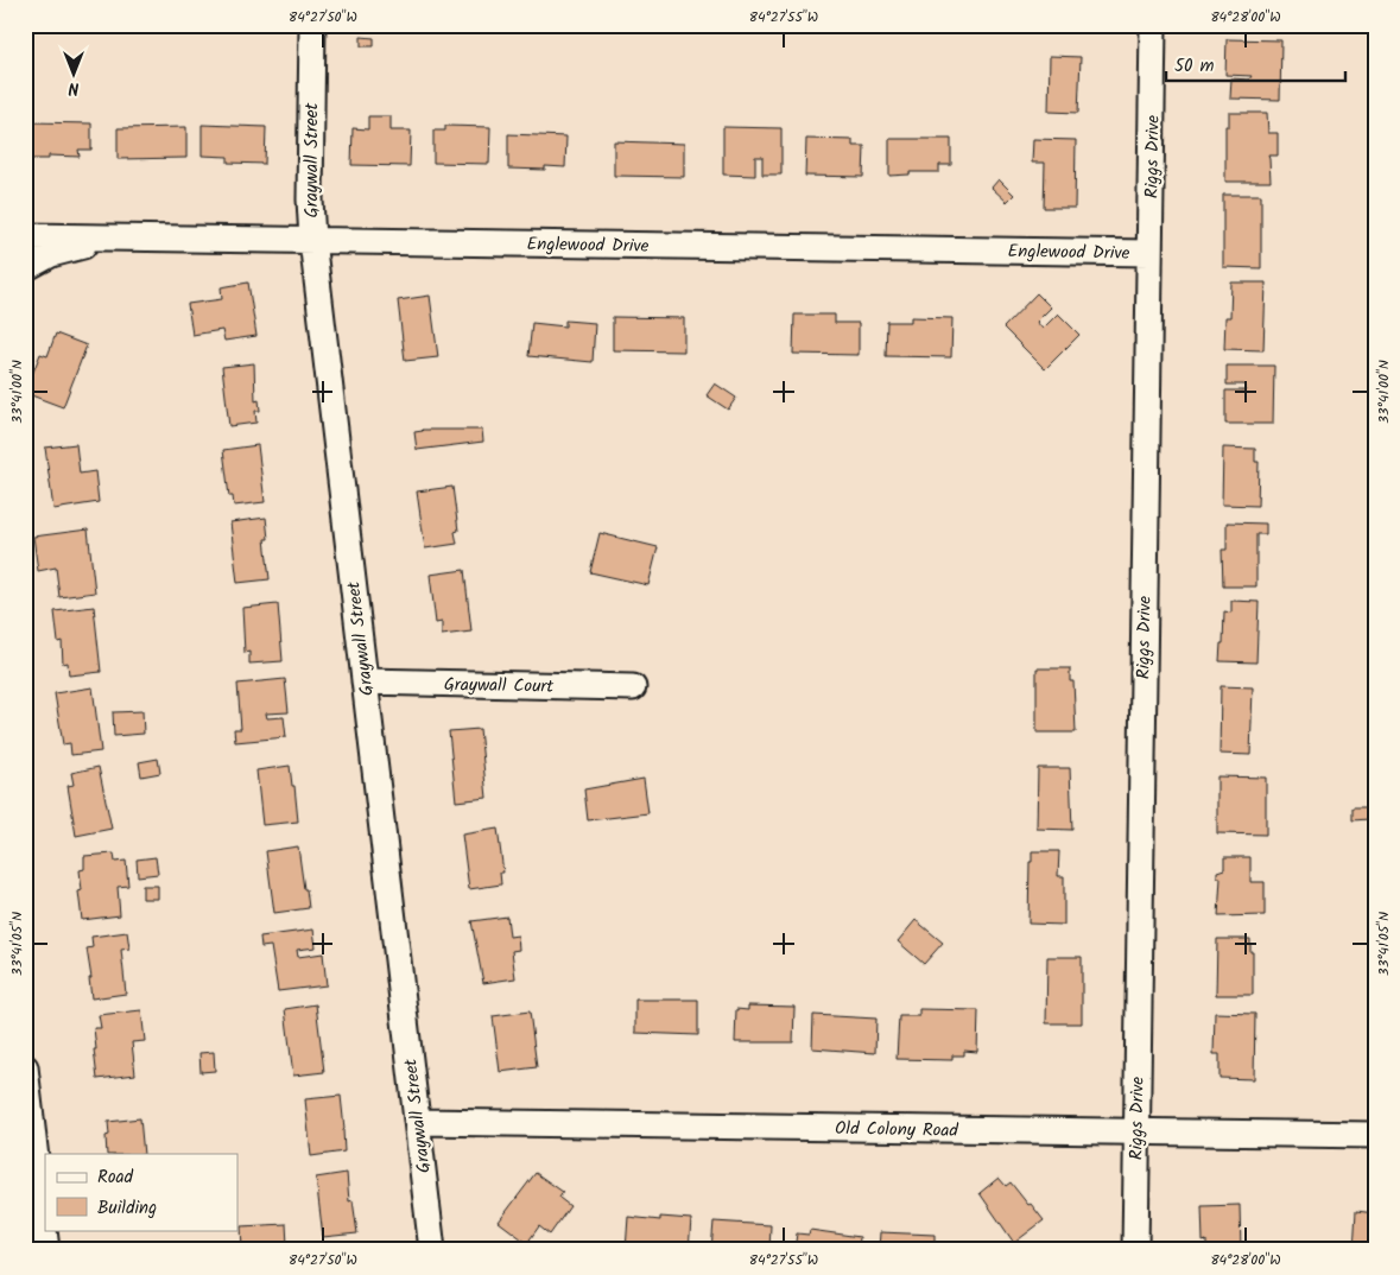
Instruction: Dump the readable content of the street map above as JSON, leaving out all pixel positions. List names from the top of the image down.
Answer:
{
  "streets": {
    "street": [
      "Riggs Drive",
      "Graywall Street",
      "Englewood Drive",
      "Graywall Court",
      "Old Colony Road"
    ]
  },
  "crossings": [
    ["Riggs Drive", "Englewood Drive"],
    ["Riggs Drive", "Old Colony Road"],
    ["Graywall Street", "Englewood Drive"],
    ["Graywall Street", "Graywall Court"],
    ["Graywall Street", "Old Colony Road"]
  ],
  "legend": ["Road", "Building"],
  "scale_bar": "50 m",
  "north": "bottom",
  "coordinates": [
    "84°27'50\"W",
    "84°27'55\"W",
    "84°28'00\"W",
    "33°41'00\"N",
    "33°41'05\"N"
  ]
}
